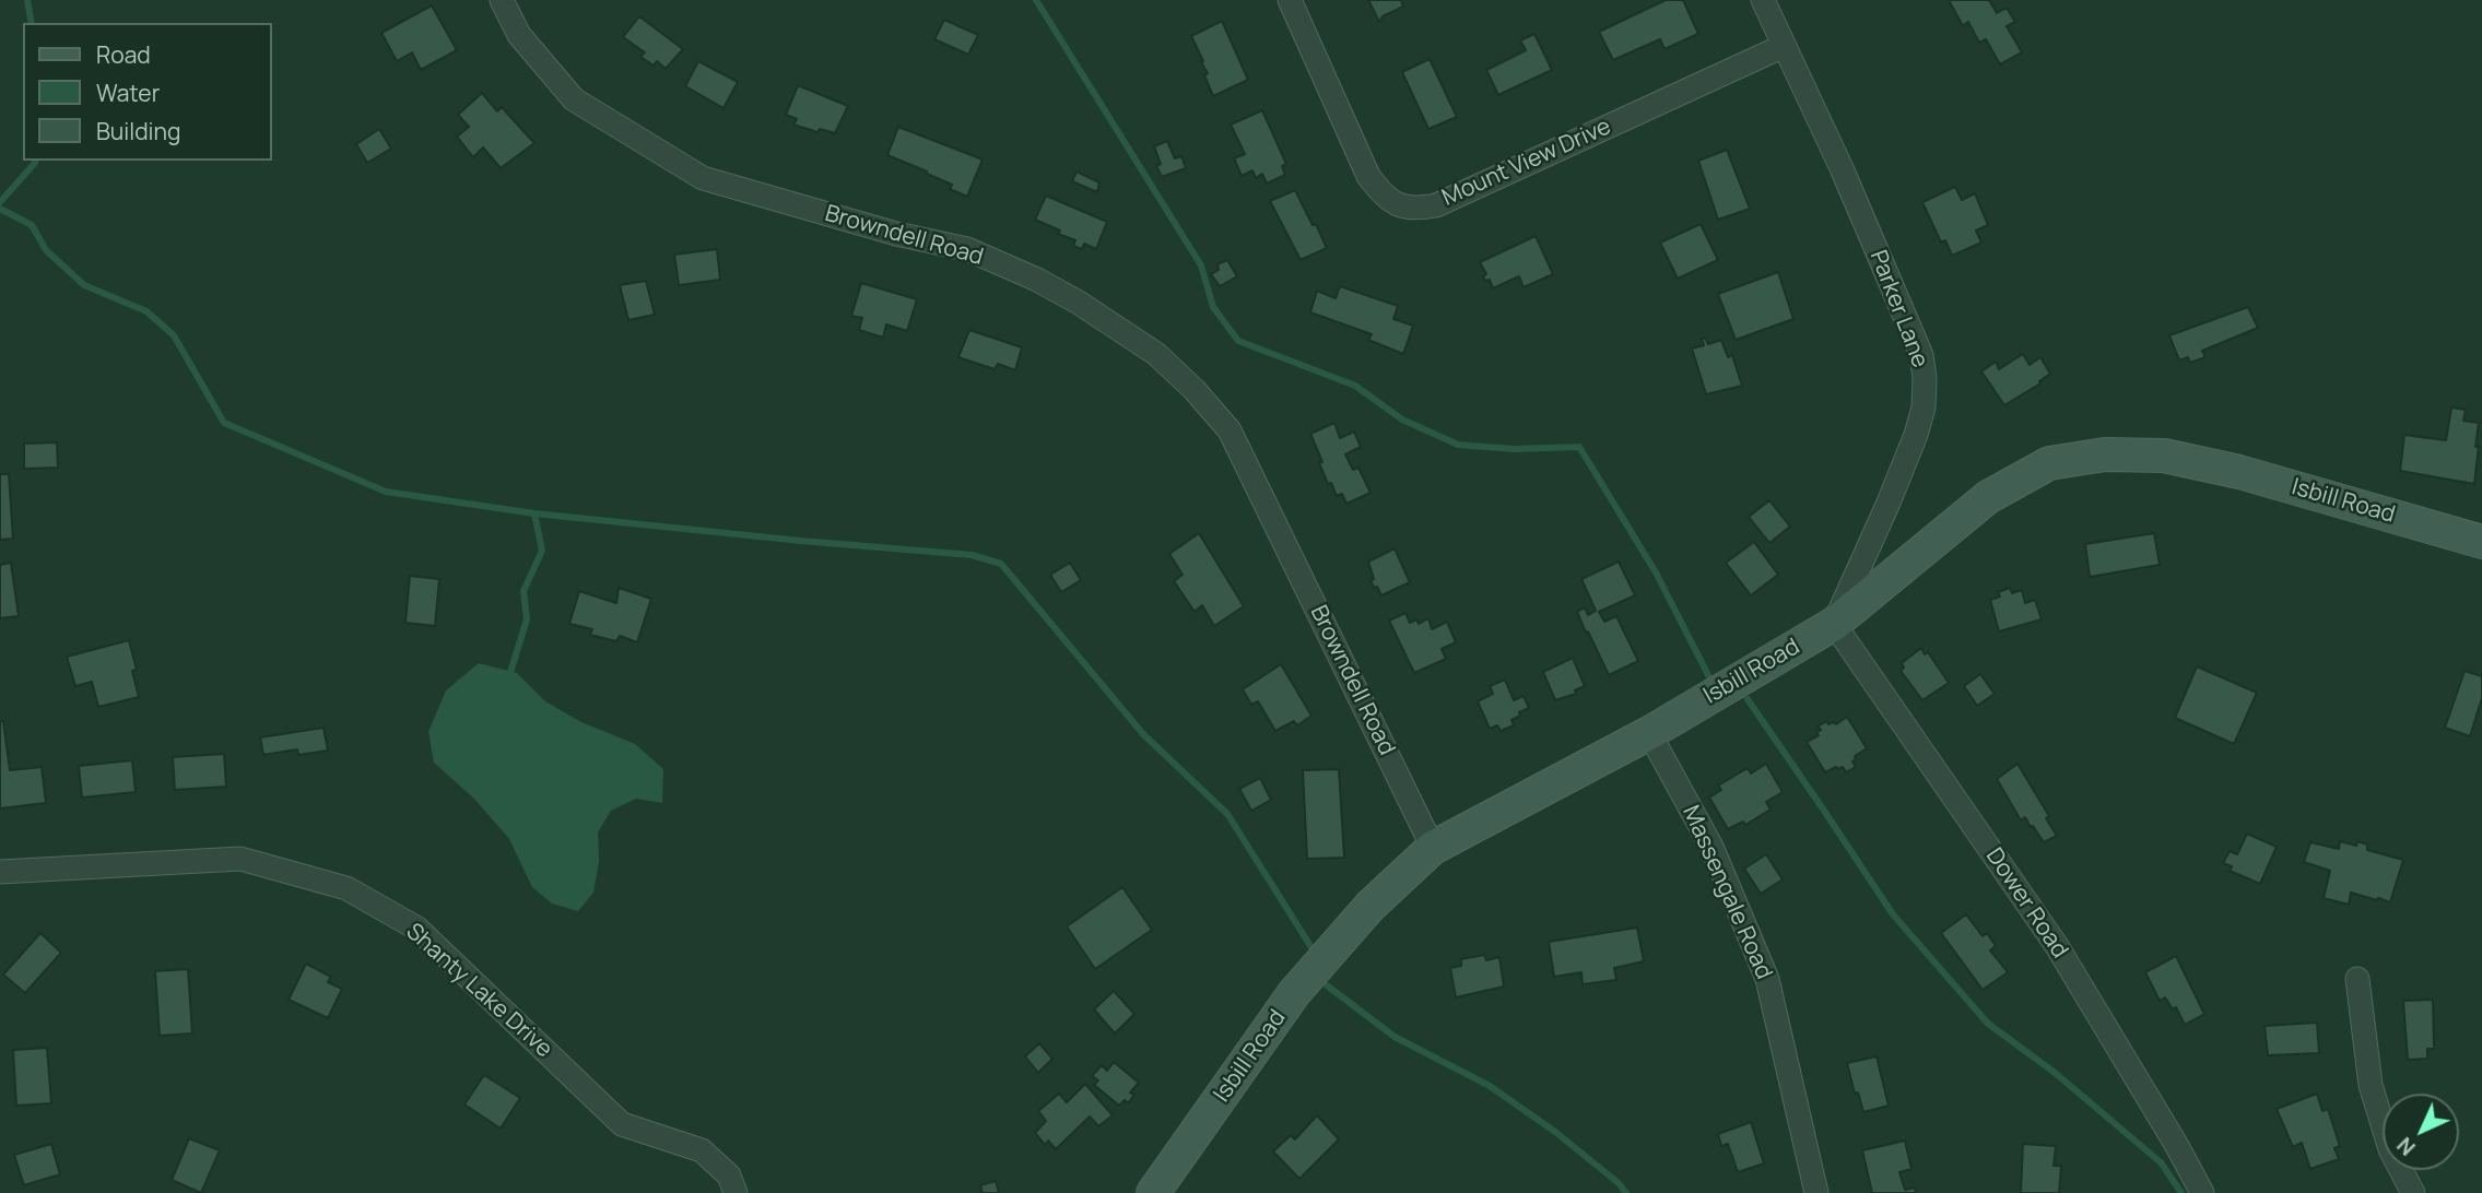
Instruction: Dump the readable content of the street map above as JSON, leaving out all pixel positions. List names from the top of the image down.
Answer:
{
  "streets": {
    "street": [
      "Mount View Drive",
      "Browndell Road",
      "Parker Lane",
      "Isbill Road",
      "Massengale Road",
      "Dower Road",
      "Shanty Lake Drive"
    ]
  },
  "crossings": [
    ["Mount View Drive", "Parker Lane"],
    ["Browndell Road", "Isbill Road"],
    ["Parker Lane", "Isbill Road"],
    ["Parker Lane", "Dower Road"],
    ["Isbill Road", "Massengale Road"],
    ["Isbill Road", "Dower Road"]
  ],
  "legend": ["Road", "Water", "Building"],
  "north": "bottom left"
}
